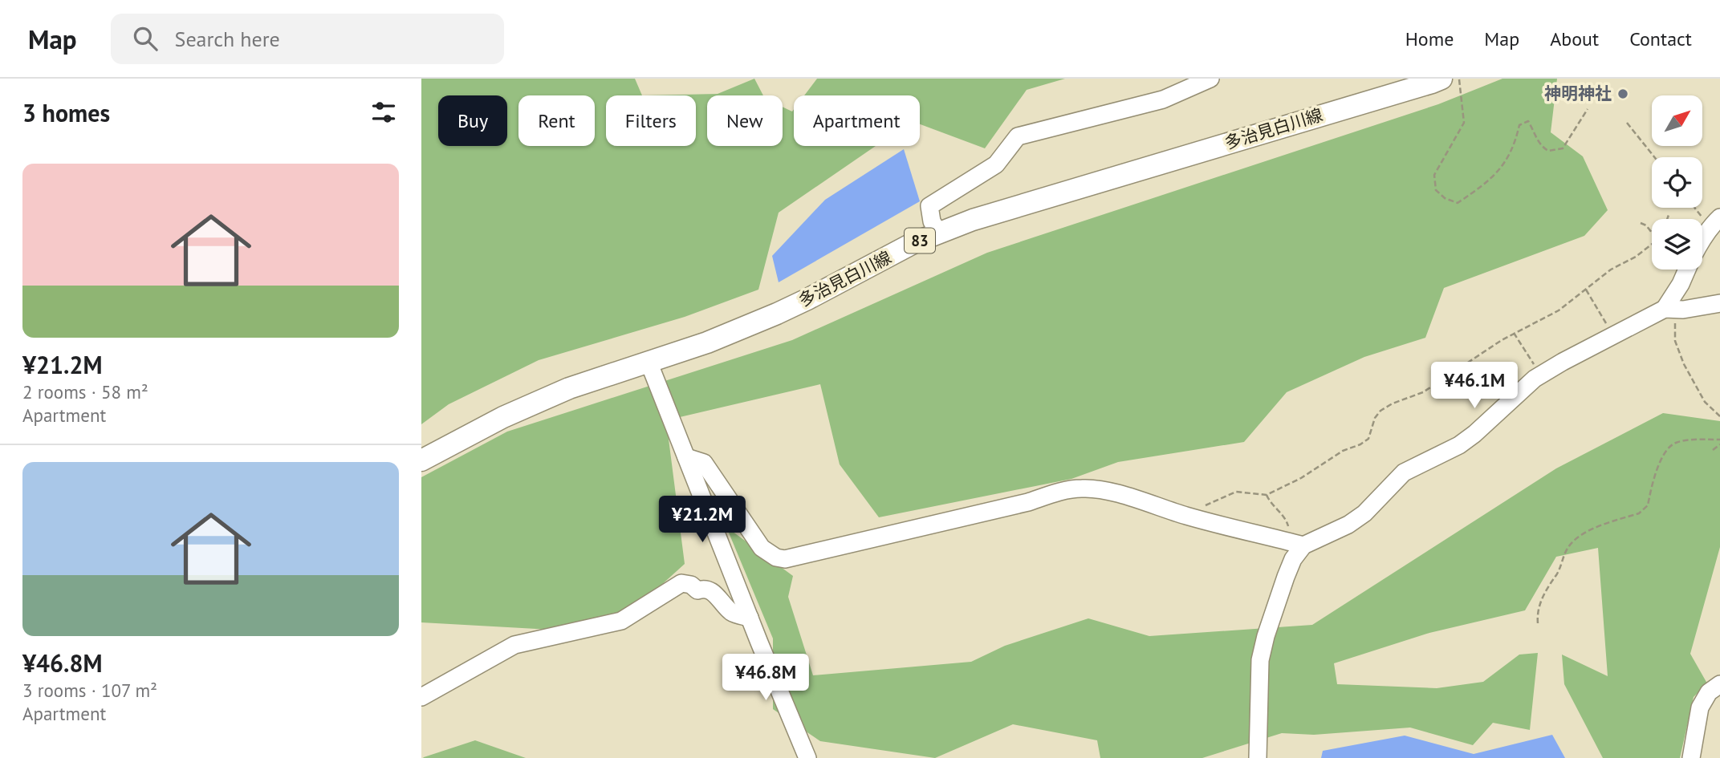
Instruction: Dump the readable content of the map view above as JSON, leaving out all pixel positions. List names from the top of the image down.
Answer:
{
  "streets": {
    "main road": ["多治見白川線", "83"]
  },
  "places": ["神明神社"],
  "north": "top right",
  "page": {
    "header": "Map",
    "search": "Search here",
    "nav": [
      "Home",
      "Map",
      "About",
      "Contact"
    ],
    "heading": "3 homes",
    "chip": [
      "Buy",
      "Rent",
      "Filters",
      "New",
      "Apartment"
    ],
    "list": [
      {
        "name": "¥21.2M",
        "note": "2 rooms · 58 m² · Apartment"
      },
      {
        "name": "¥46.8M",
        "note": "3 rooms · 107 m² · Apartment"
      }
    ],
    "price": ["¥46.1M", "¥21.2M", "¥46.8M"]
  }
}
